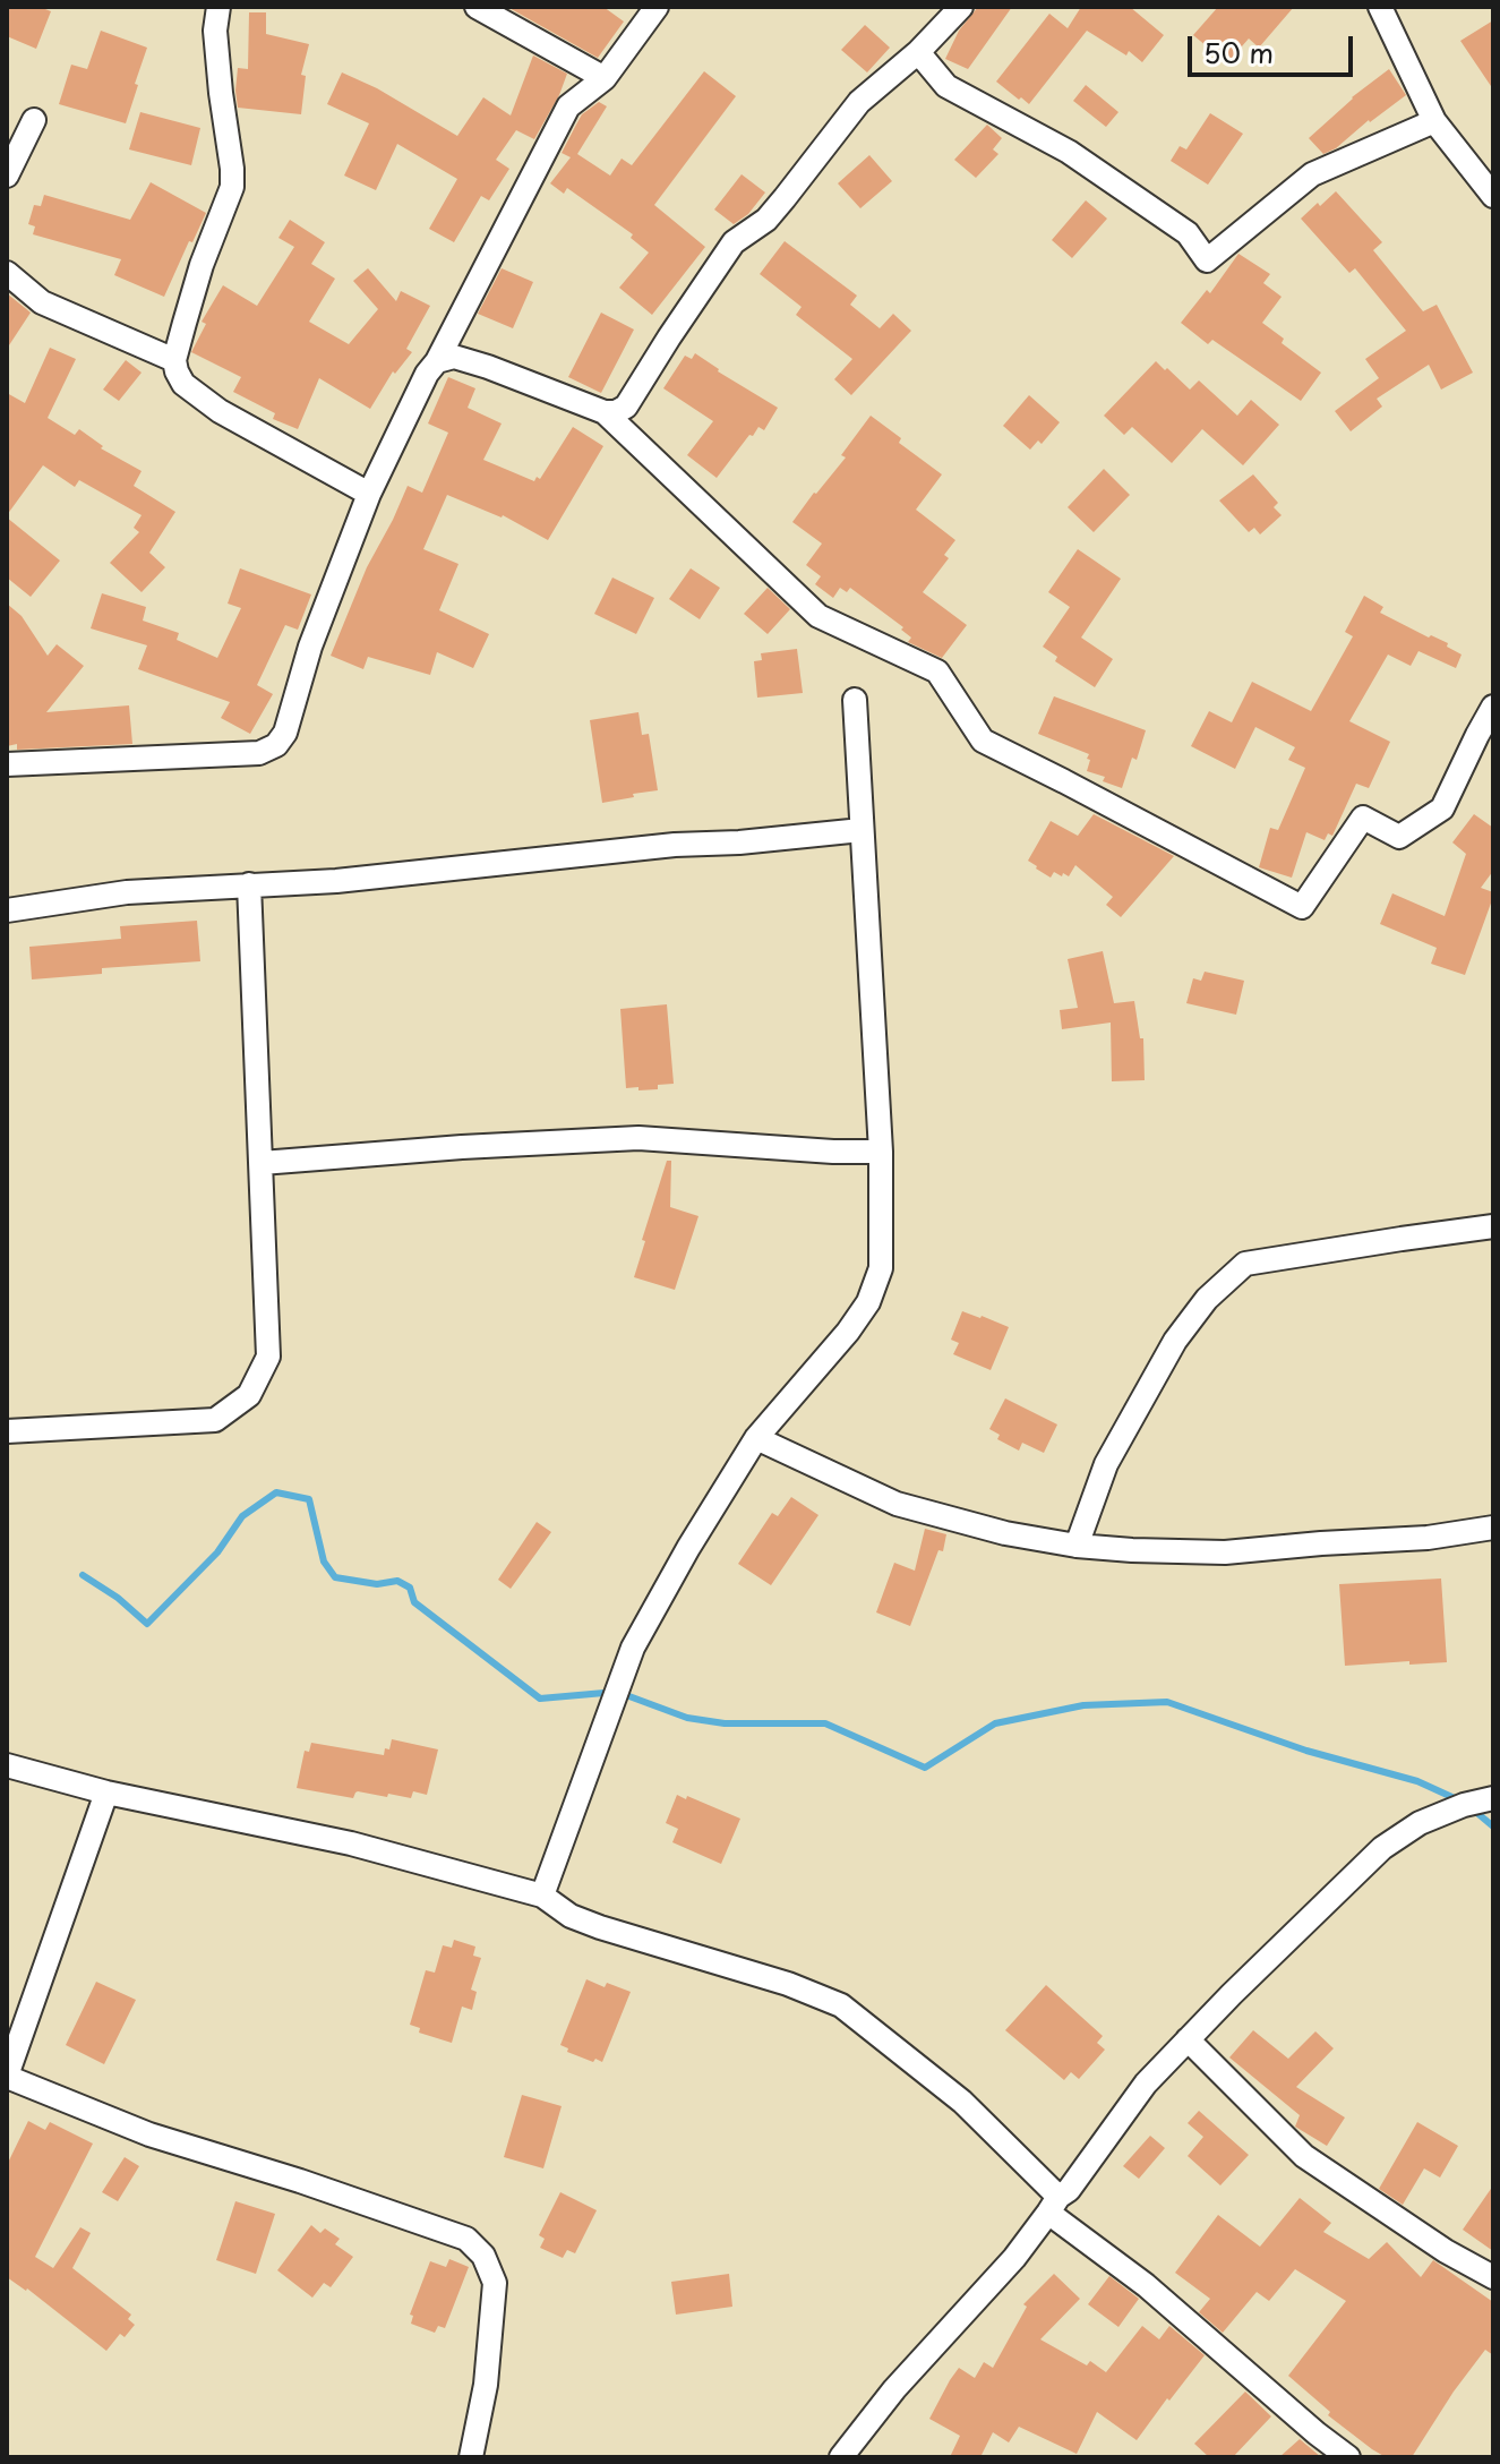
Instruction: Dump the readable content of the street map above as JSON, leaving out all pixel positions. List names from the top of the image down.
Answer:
{
  "scale_bar": "50 m"
}
